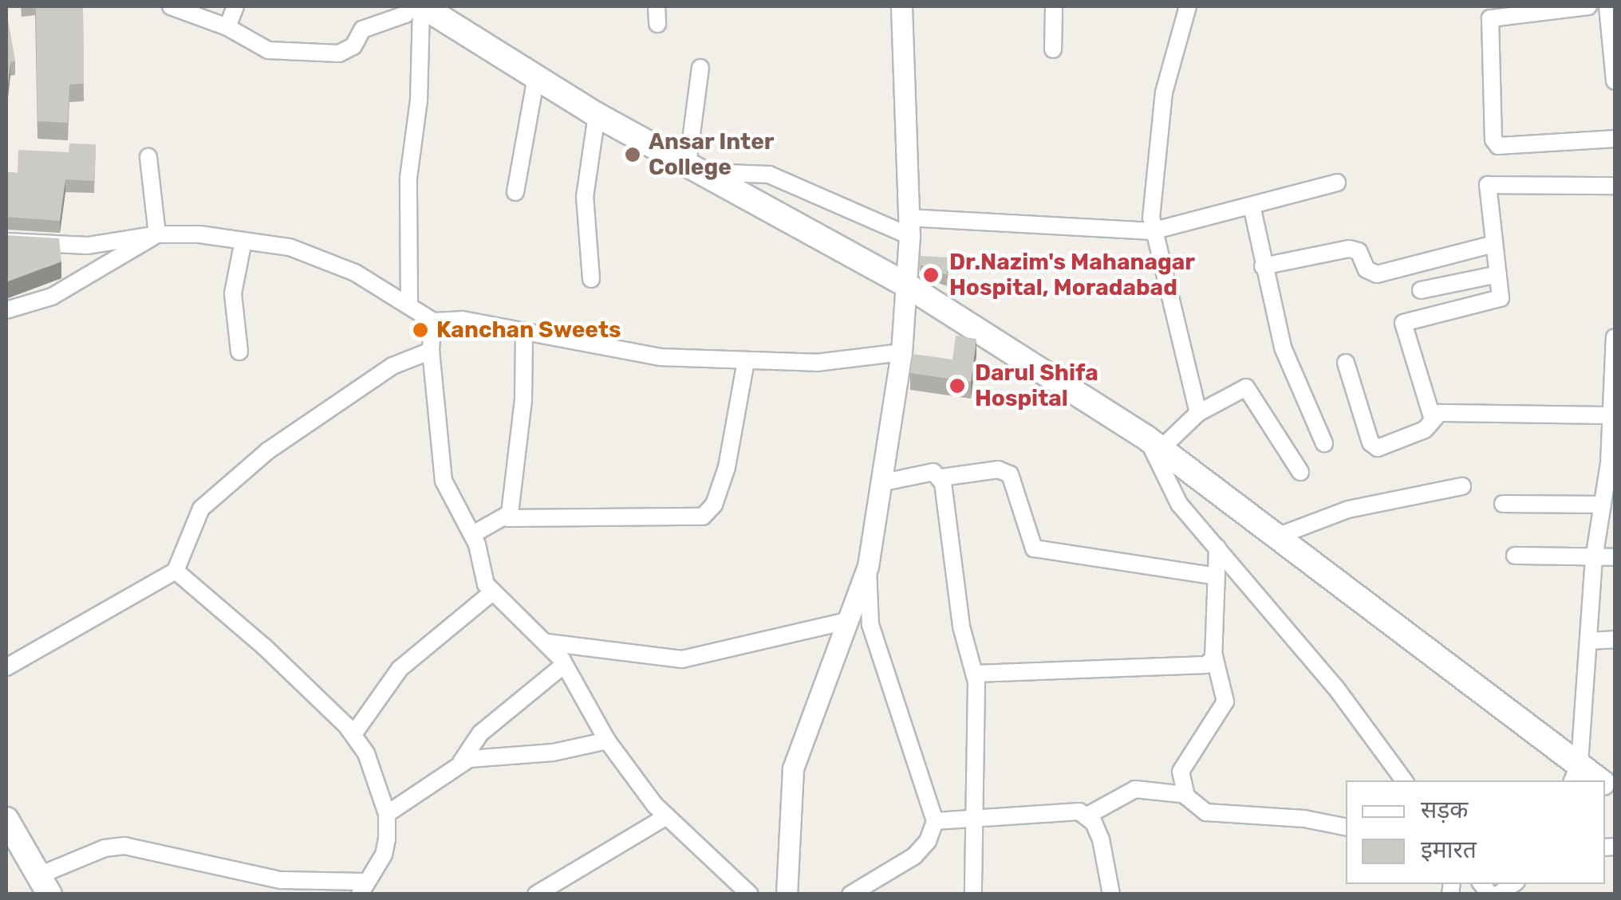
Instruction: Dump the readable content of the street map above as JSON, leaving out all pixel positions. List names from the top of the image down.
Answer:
{
  "places": [
    "Ansar Inter College",
    "Dr.Nazim's Mahanagar Hospital, Moradabad",
    "Kanchan Sweets",
    "Darul Shifa Hospital"
  ],
  "legend": ["सड़क", "इमारत"]
}
